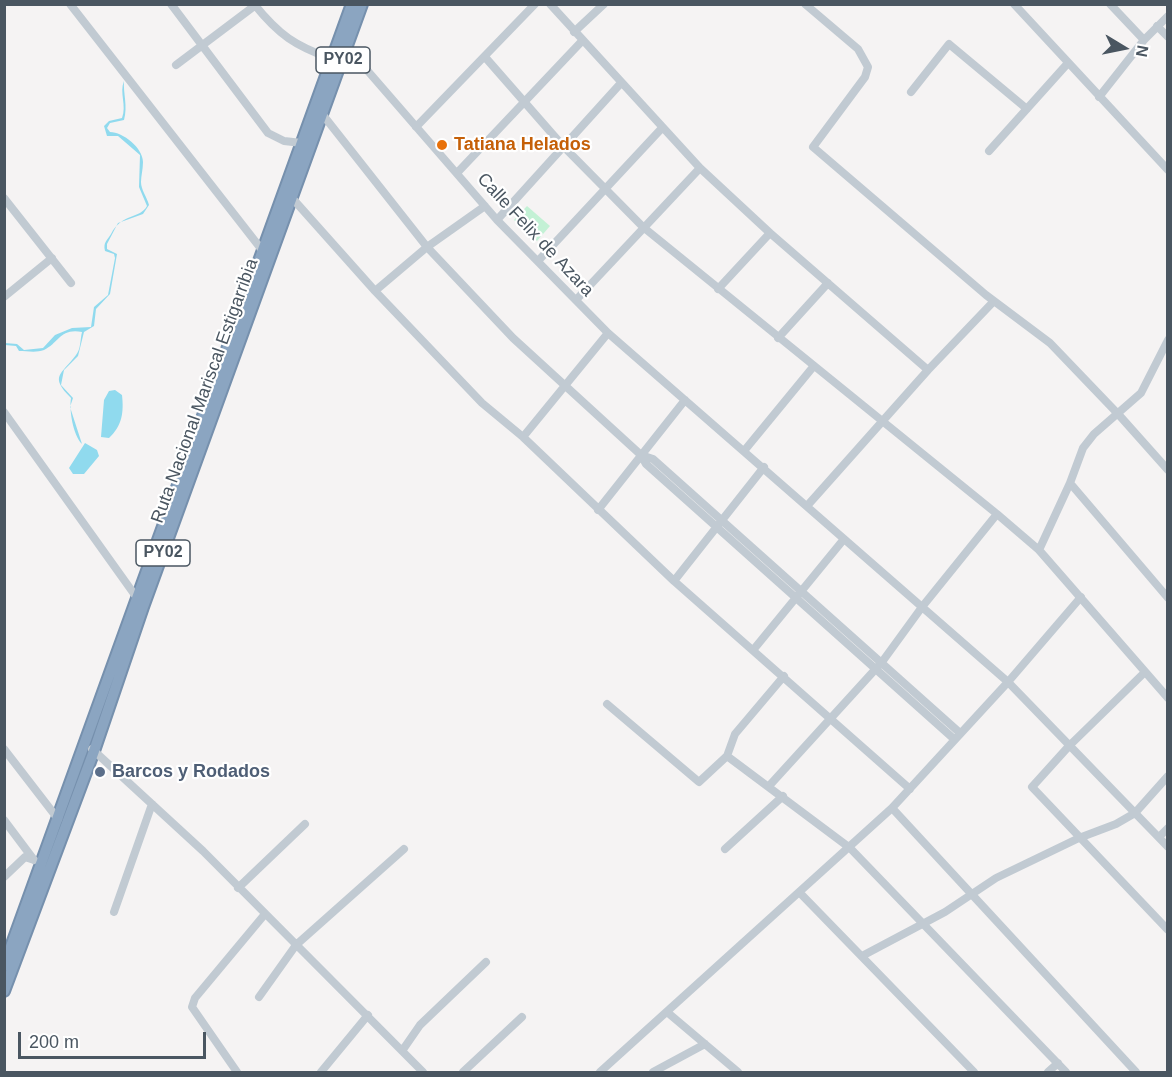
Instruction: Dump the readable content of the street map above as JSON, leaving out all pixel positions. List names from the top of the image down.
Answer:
{
  "streets": {
    "highway": ["PY02", "Ruta Nacional Mariscal Estigarribia"],
    "street": ["Calle Felix de Azara"]
  },
  "crossings": [
    ["Calle Felix de Azara", "Ruta Nacional Mariscal Estigarribia"]
  ],
  "places": ["Tatiana Helados", "Barcos y Rodados"],
  "scale_bar": "200 m",
  "north": "right"
}
